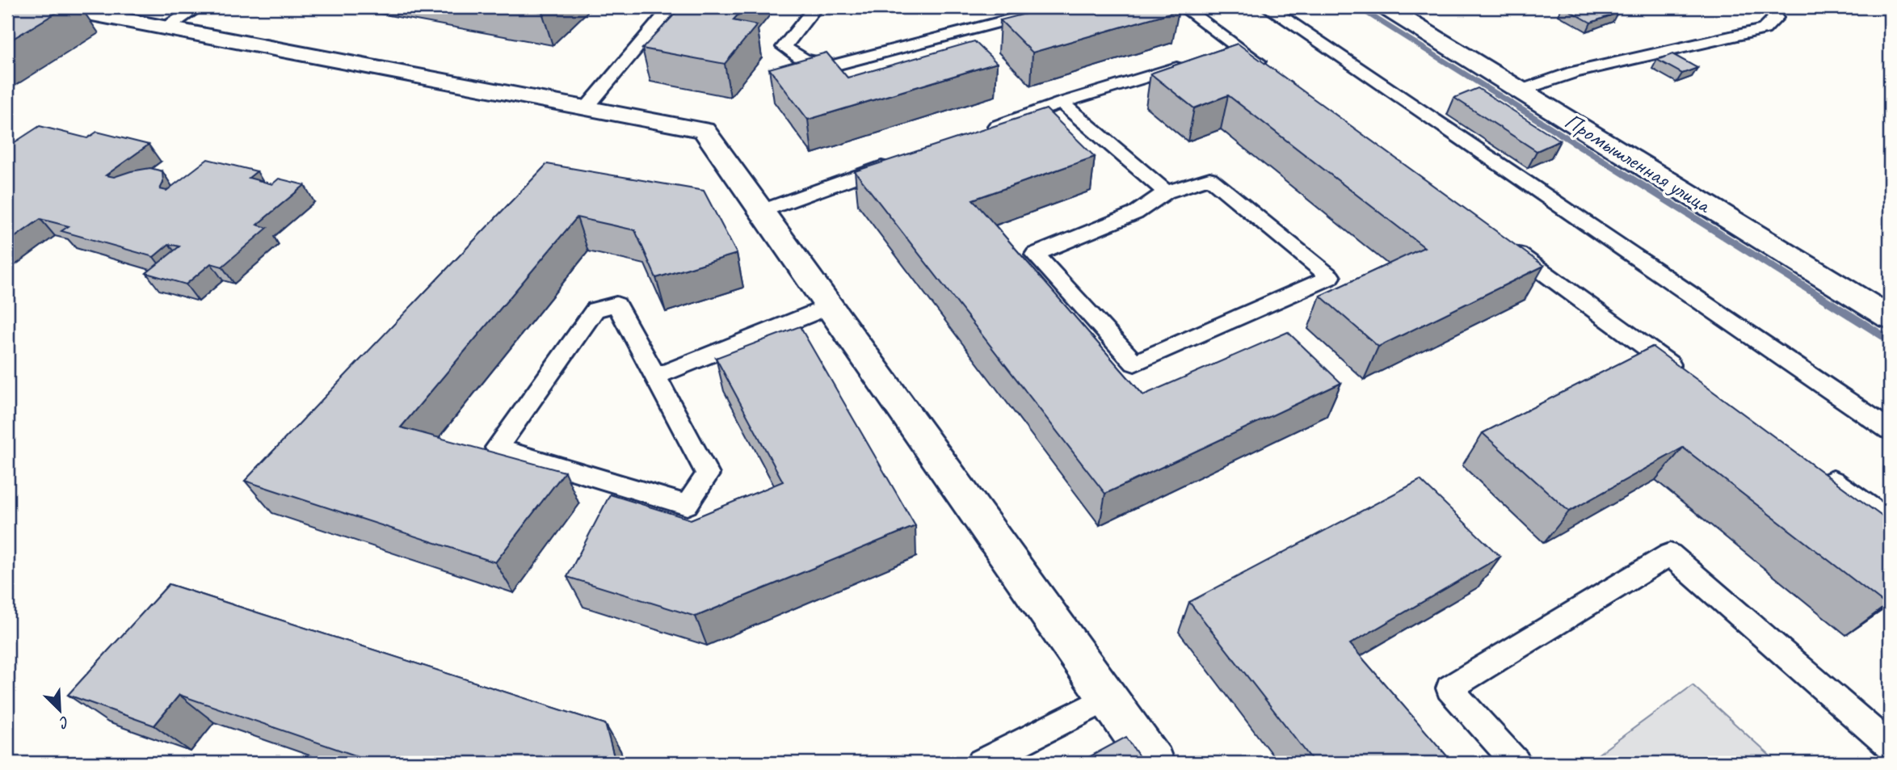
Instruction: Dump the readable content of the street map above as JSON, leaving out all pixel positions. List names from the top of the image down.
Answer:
{
  "streets": {
    "street": ["Промышленная улица"]
  },
  "north": "bottom right"
}
